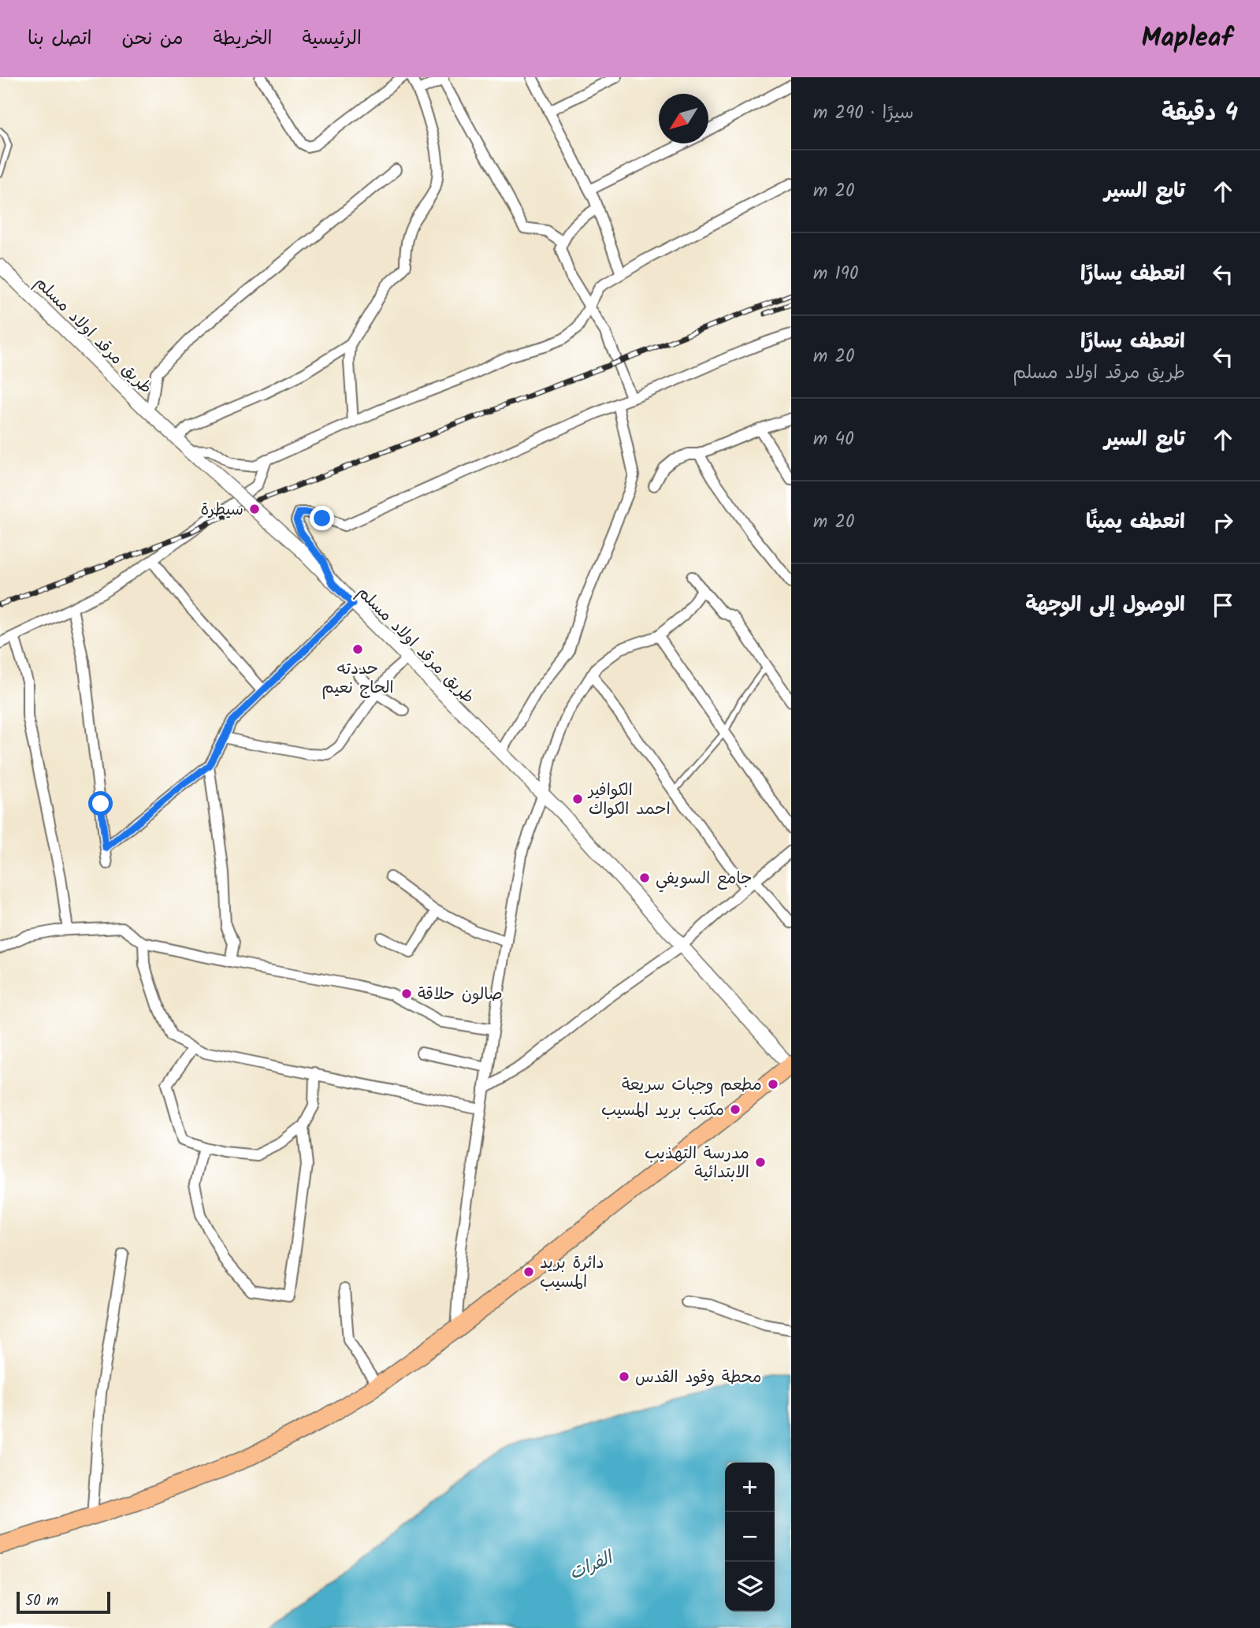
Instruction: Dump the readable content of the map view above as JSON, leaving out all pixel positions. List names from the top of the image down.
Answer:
{
  "streets": {
    "street": ["طريق مرقد اولاد مسلم"]
  },
  "water": ["الفرات"],
  "places": [
    "سيطرة",
    "حددته الحاج نعيم",
    "الكوافير احمد الكواك",
    "جامع السويفي",
    "صالون حلاقة",
    "مطعم وجبات سريعة",
    "مكتب بريد المسيب",
    "مدرسة التهذيب الابتدائية",
    "دائرة بريد المسيب",
    "محطة وقود القدس"
  ],
  "scale_bar": "50 m",
  "north": "bottom left",
  "page": {
    "header": "Mapleaf",
    "nav": [
      "الرئيسية",
      "الخريطة",
      "من نحن",
      "اتصل بنا"
    ],
    "heading": ["4 دقيقة", "سيرًا · 290 m"],
    "list": [
      ["تابع السير", "20 m"],
      ["انعطف يسارًا", "190 m"],
      ["انعطف يسارًا", "طريق مرقد اولاد مسلم", "20 m"],
      ["تابع السير", "40 m"],
      ["انعطف يمينًا", "20 m"],
      "الوصول إلى الوجهة"
    ],
    "map_buttons": ["+", "−"],
    "scale": "50 m"
  }
}
